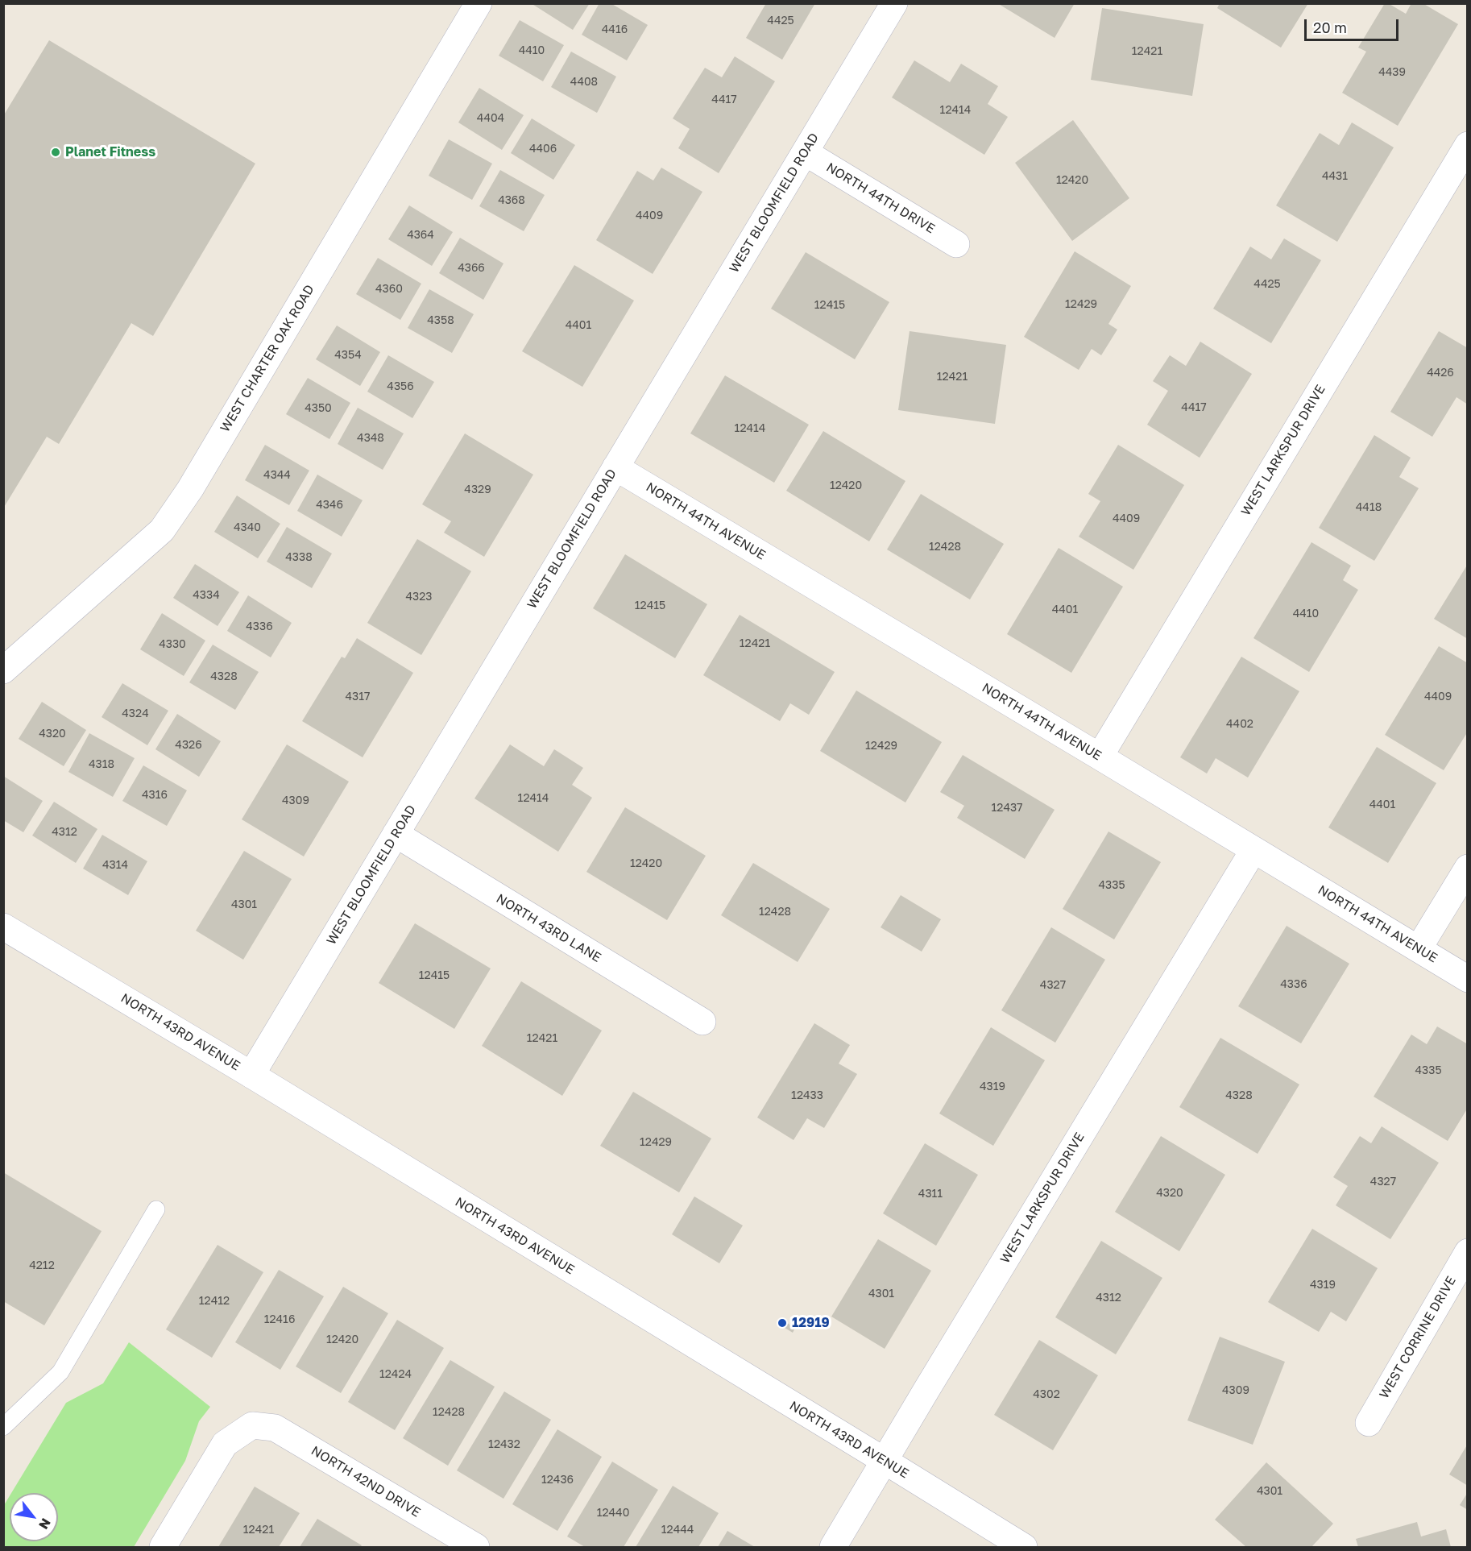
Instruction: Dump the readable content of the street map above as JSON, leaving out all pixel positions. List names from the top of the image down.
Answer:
{
  "streets": {
    "street": [
      "NORTH 44TH DRIVE",
      "WEST BLOOMFIELD ROAD",
      "WEST CHARTER OAK ROAD",
      "WEST LARKSPUR DRIVE",
      "NORTH 44TH AVENUE",
      "NORTH 43RD LANE",
      "NORTH 43RD AVENUE",
      "WEST CORRINE DRIVE",
      "NORTH 42ND DRIVE"
    ]
  },
  "crossings": [
    ["NORTH 44TH DRIVE", "WEST BLOOMFIELD ROAD"],
    ["WEST BLOOMFIELD ROAD", "NORTH 44TH AVENUE"],
    ["WEST BLOOMFIELD ROAD", "NORTH 43RD LANE"],
    ["WEST BLOOMFIELD ROAD", "NORTH 43RD AVENUE"],
    ["WEST LARKSPUR DRIVE", "NORTH 44TH AVENUE"],
    ["WEST LARKSPUR DRIVE", "NORTH 43RD AVENUE"]
  ],
  "places": ["Planet Fitness", "12919"],
  "house_numbers": [
    "4425",
    "4416",
    "4410",
    "12421",
    "4439",
    "4408",
    "4417",
    "12414",
    "4404",
    "4406",
    "4431",
    "12420",
    "4368",
    "4409",
    "4364",
    "4366",
    "4425",
    "4360",
    "12429",
    "12415",
    "4358",
    "4401",
    "4354",
    "4426",
    "12421",
    "4356",
    "4417",
    "4350",
    "12414",
    "4348",
    "4344",
    "12420",
    "4329",
    "4346",
    "4418",
    "4409",
    "4340",
    "12428",
    "4338",
    "4334",
    "4323",
    "12415",
    "4401",
    "4410",
    "4336",
    "12421",
    "4330",
    "4328",
    "4317",
    "4409",
    "4324",
    "4402",
    "4320",
    "4326",
    "12429",
    "4318",
    "4316",
    "12414",
    "4309",
    "4401",
    "12437",
    "4312",
    "12420",
    "4314",
    "4335",
    "4301",
    "12428",
    "12415",
    "4336",
    "4327",
    "12421",
    "4335",
    "4319",
    "12433",
    "4328",
    "12429",
    "4327",
    "4320",
    "4311",
    "4212",
    "4319",
    "4301",
    "4312",
    "12412",
    "12416",
    "12420",
    "12424",
    "4309",
    "4302",
    "12428",
    "12432",
    "12436",
    "4301",
    "12440",
    "12421",
    "12444"
  ],
  "scale_bar": "20 m",
  "north": "bottom right"
}
